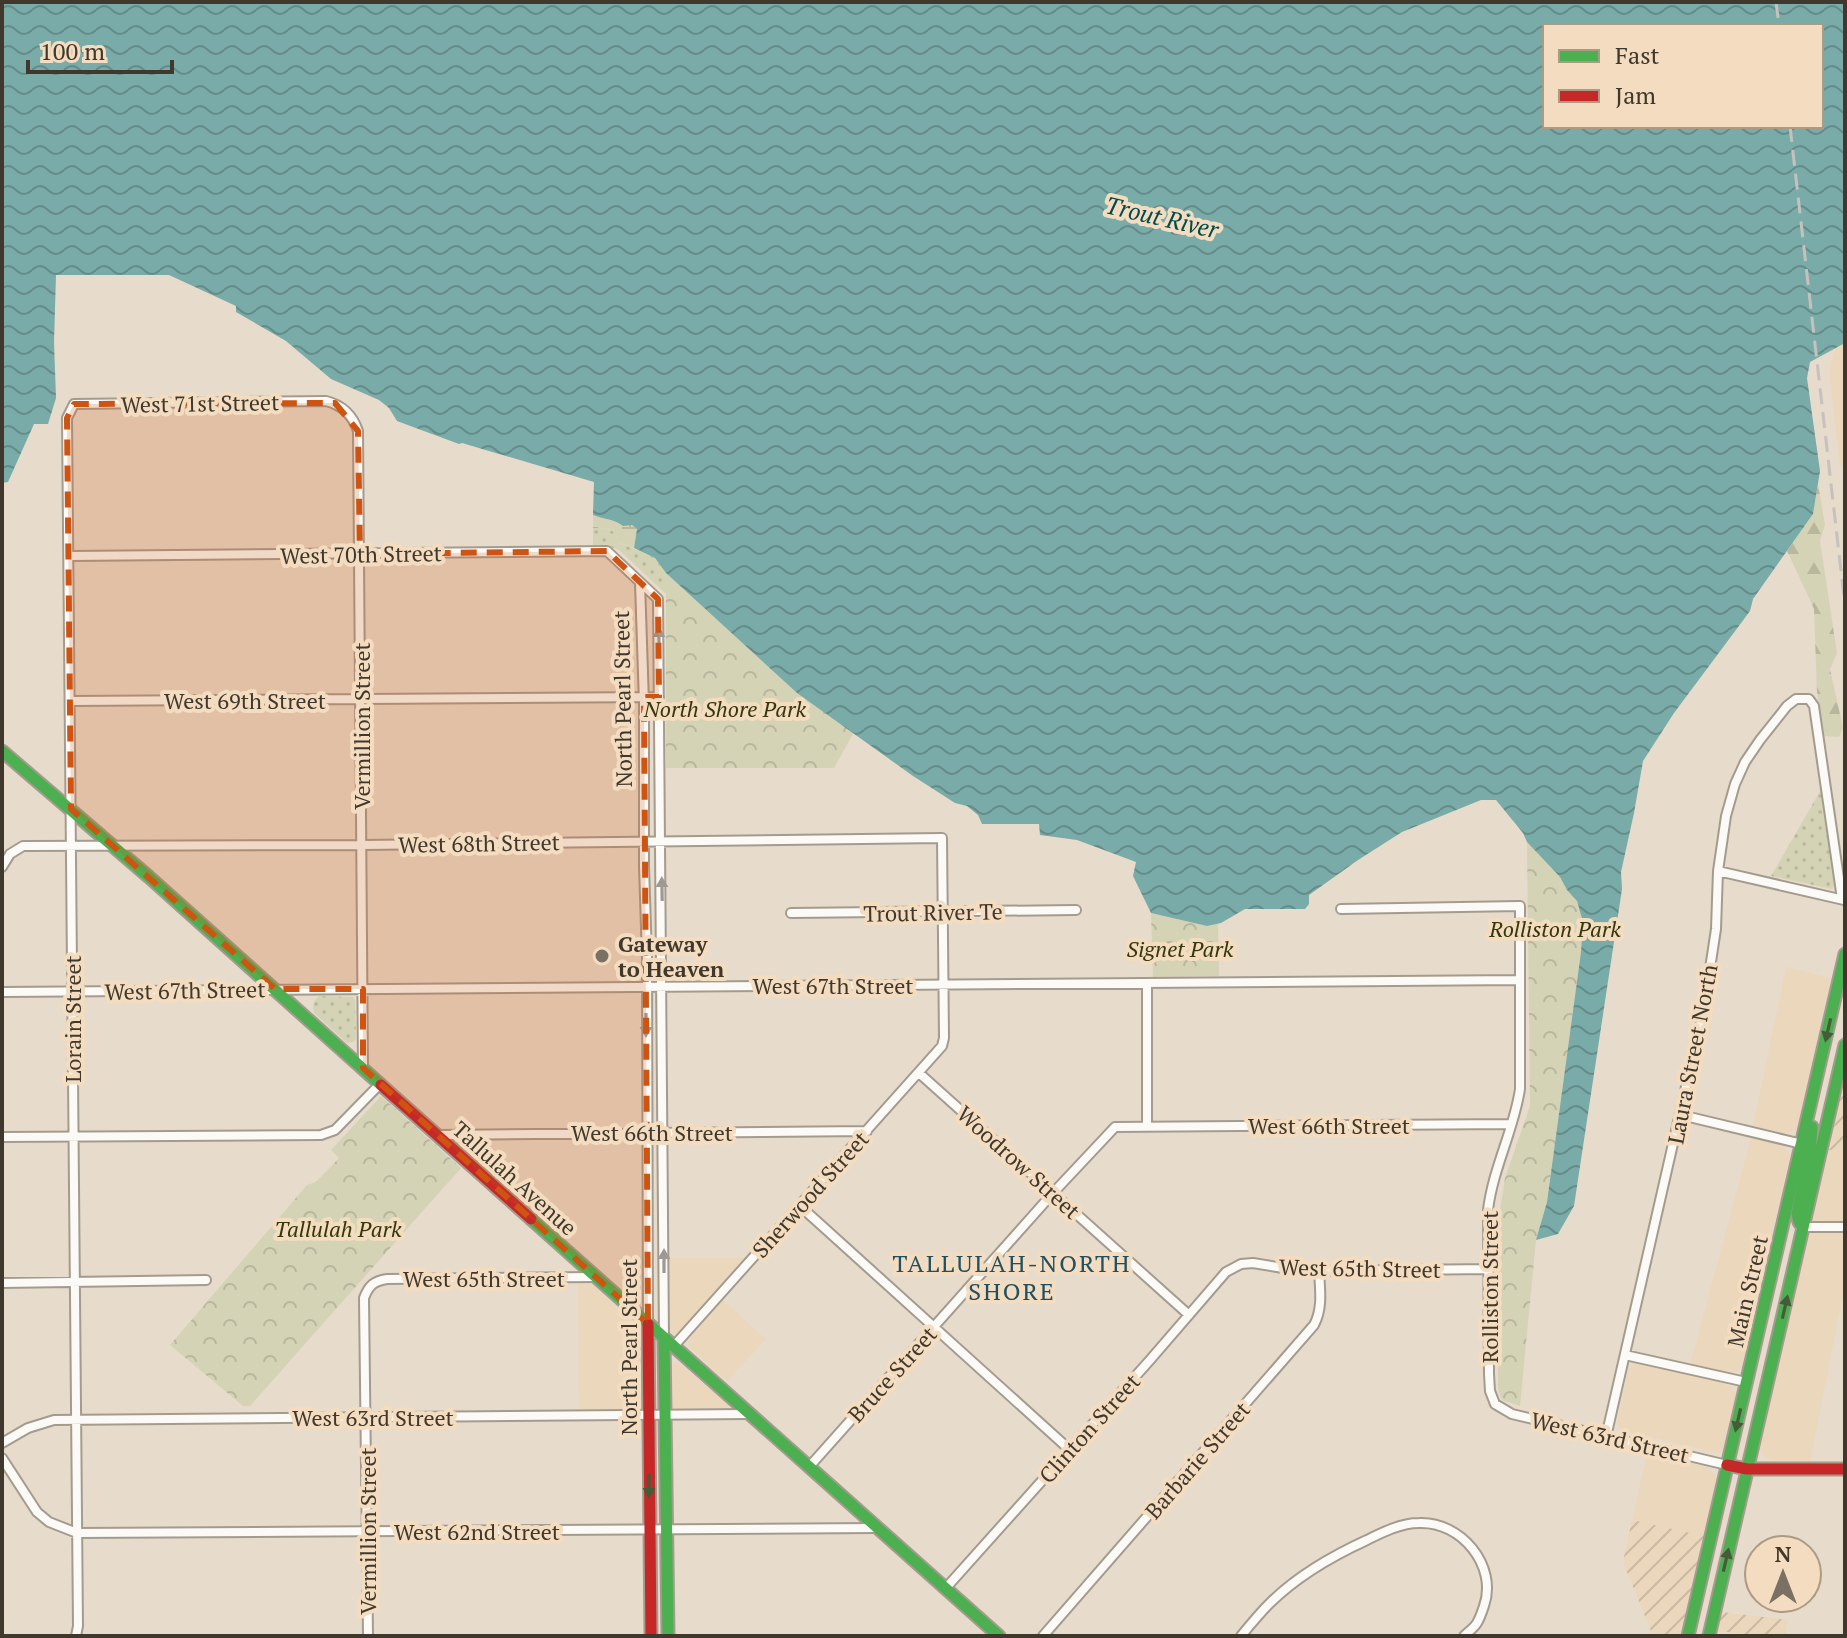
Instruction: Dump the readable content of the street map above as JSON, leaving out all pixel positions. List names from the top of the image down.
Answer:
{
  "streets": {
    "main road": ["North Pearl Street", "Tallulah Avenue", "Main Street"],
    "street": [
      "West 71st Street",
      "West 70th Street",
      "West 69th Street",
      "Vermillion Street",
      "West 68th Street",
      "Trout River Te",
      "West 67th Street",
      "Lorain Street",
      "Laura Street North",
      "West 66th Street",
      "Woodrow Street",
      "Sherwood Street",
      "West 65th Street",
      "Rolliston Street",
      "Bruce Street",
      "West 63rd Street",
      "Clinton Street",
      "Barbarie Street",
      "West 62nd Street"
    ]
  },
  "crossings": [
    ["West 71st Street", "Vermillion Street"],
    ["West 71st Street", "Lorain Street"],
    ["West 70th Street", "North Pearl Street"],
    ["West 70th Street", "Vermillion Street"],
    ["West 70th Street", "Lorain Street"],
    ["North Pearl Street", "West 69th Street"],
    ["North Pearl Street", "West 68th Street"],
    ["North Pearl Street", "West 67th Street"],
    ["North Pearl Street", "West 66th Street"],
    ["North Pearl Street", "Tallulah Avenue"],
    ["North Pearl Street", "Sherwood Street"],
    ["North Pearl Street", "West 63rd Street"],
    ["North Pearl Street", "West 62nd Street"],
    ["West 69th Street", "Vermillion Street"],
    ["West 69th Street", "Lorain Street"],
    ["Vermillion Street", "West 68th Street"],
    ["Vermillion Street", "West 67th Street"],
    ["Vermillion Street", "Tallulah Avenue"],
    ["Vermillion Street", "West 65th Street"],
    ["Vermillion Street", "West 63rd Street"],
    ["Vermillion Street", "West 62nd Street"],
    ["West 68th Street", "Trout River Te"],
    ["West 68th Street", "Lorain Street"],
    ["West 68th Street", "Tallulah Avenue"],
    ["West 67th Street", "Lorain Street"],
    ["West 67th Street", "Tallulah Avenue"],
    ["West 67th Street", "Sherwood Street"],
    ["Lorain Street", "Tallulah Avenue"],
    ["Lorain Street", "West 63rd Street"],
    ["Lorain Street", "West 62nd Street"],
    ["Laura Street North", "West 63rd Street"],
    ["West 66th Street", "Tallulah Avenue"],
    ["West 66th Street", "Sherwood Street"],
    ["West 66th Street", "Rolliston Street"],
    ["West 66th Street", "Bruce Street"],
    ["Woodrow Street", "Sherwood Street"],
    ["Woodrow Street", "Bruce Street"],
    ["Woodrow Street", "Clinton Street"],
    ["Tallulah Avenue", "Sherwood Street"],
    ["Tallulah Avenue", "West 65th Street"],
    ["Tallulah Avenue", "Bruce Street"],
    ["Tallulah Avenue", "West 63rd Street"],
    ["Tallulah Avenue", "Clinton Street"],
    ["Tallulah Avenue", "West 62nd Street"],
    ["West 65th Street", "Rolliston Street"],
    ["West 65th Street", "Clinton Street"],
    ["West 65th Street", "Barbarie Street"],
    ["Rolliston Street", "West 63rd Street"],
    ["Main Street", "West 63rd Street"]
  ],
  "districts": ["TALLULAH-NORTH SHORE"],
  "water": ["Trout River"],
  "parks": [
    "North Shore Park",
    "Rolliston Park",
    "Signet Park",
    "Tallulah Park"
  ],
  "places": ["Gateway to Heaven"],
  "legend": ["Fast", "Jam"],
  "scale_bar": "100 m",
  "north": "top"
}
